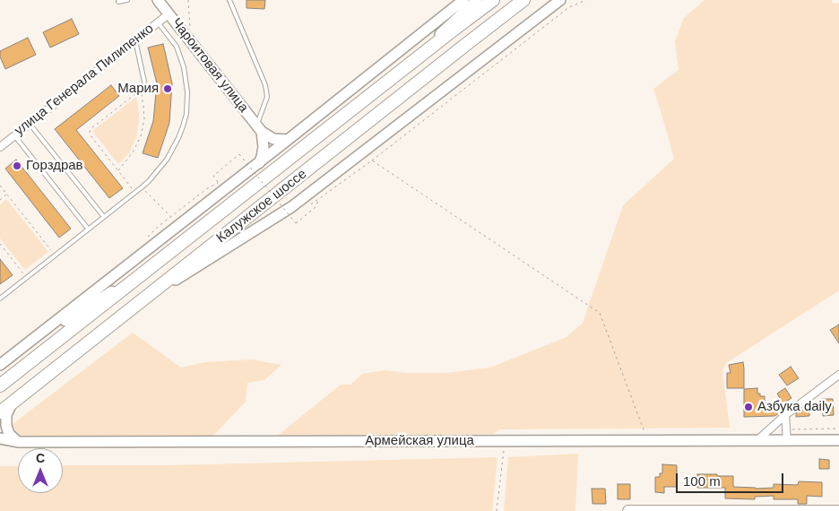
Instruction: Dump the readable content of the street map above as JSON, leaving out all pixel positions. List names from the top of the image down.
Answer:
{
  "streets": {
    "highway": ["Калужское шоссе"],
    "street": ["Чароитовая улица", "улица Генерала Пилипенко", "Армейская улица"]
  },
  "crossings": [
    ["Чароитовая улица", "улица Генерала Пилипенко"]
  ],
  "places": ["Мария", "Горздрав", "Азбука daily"],
  "scale_bar": "100 m",
  "north": "top"
}
